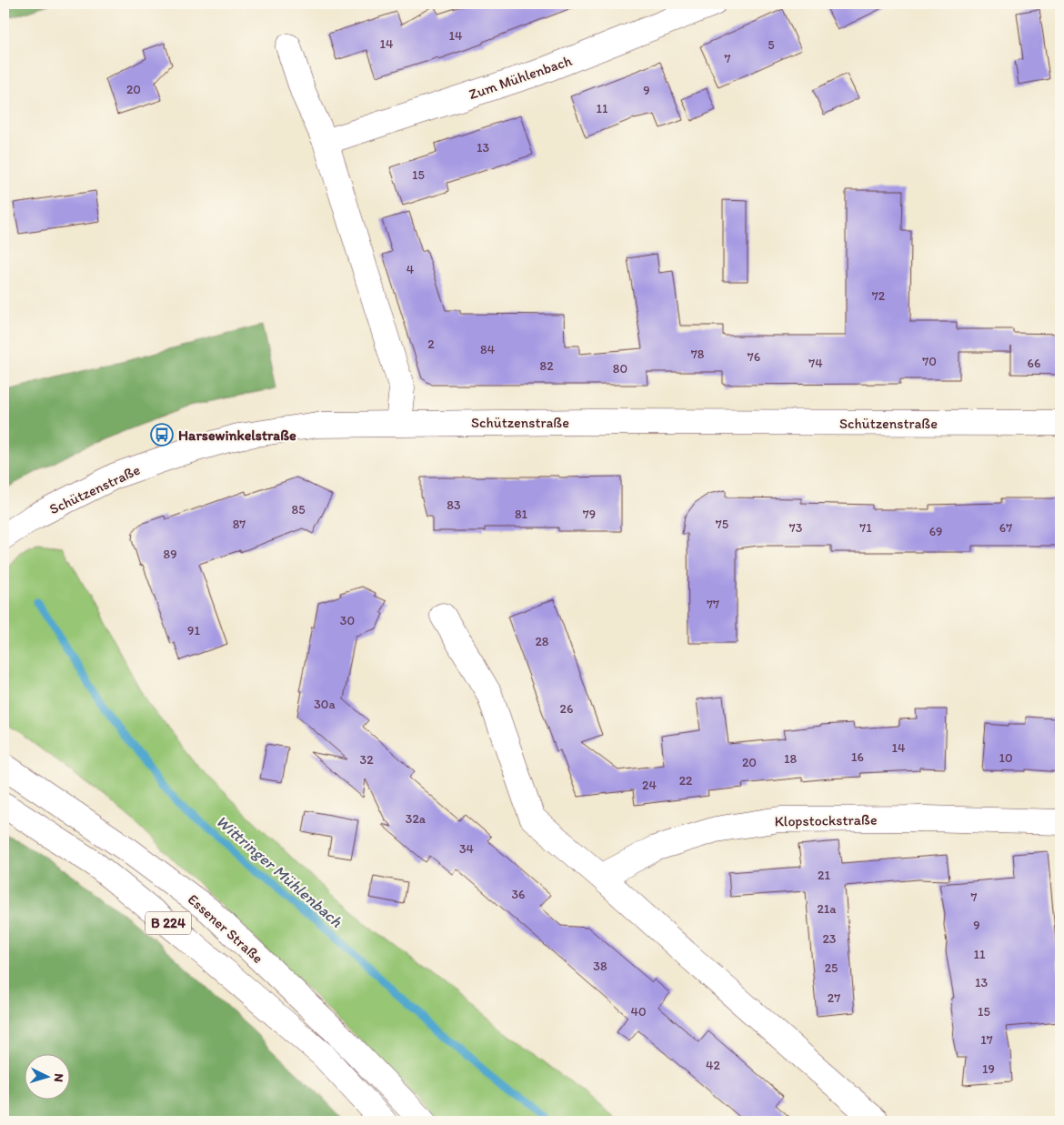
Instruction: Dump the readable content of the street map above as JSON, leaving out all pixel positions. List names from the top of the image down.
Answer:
{
  "streets": {
    "main road": [
      "Zum Mühlenbach",
      "Schützenstraße",
      "Klopstockstraße",
      "B 224",
      "Essener Straße"
    ]
  },
  "water": ["Wittringer Mühlenbach"],
  "places": {
    "bus stop": ["Harsewinkelstraße"]
  },
  "house_numbers": [
    "14",
    "14",
    "5",
    "7",
    "20",
    "9",
    "11",
    "13",
    "15",
    "4",
    "72",
    "2",
    "84",
    "78",
    "76",
    "70",
    "74",
    "66",
    "82",
    "80",
    "83",
    "85",
    "81",
    "79",
    "87",
    "75",
    "73",
    "71",
    "67",
    "69",
    "89",
    "77",
    "30",
    "91",
    "28",
    "30a",
    "26",
    "14",
    "16",
    "10",
    "18",
    "32",
    "20",
    "22",
    "24",
    "32a",
    "34",
    "21",
    "36",
    "7",
    "21a",
    "9",
    "23",
    "11",
    "38",
    "25",
    "13",
    "27",
    "40",
    "15",
    "17",
    "42",
    "19"
  ],
  "north": "right"
}
